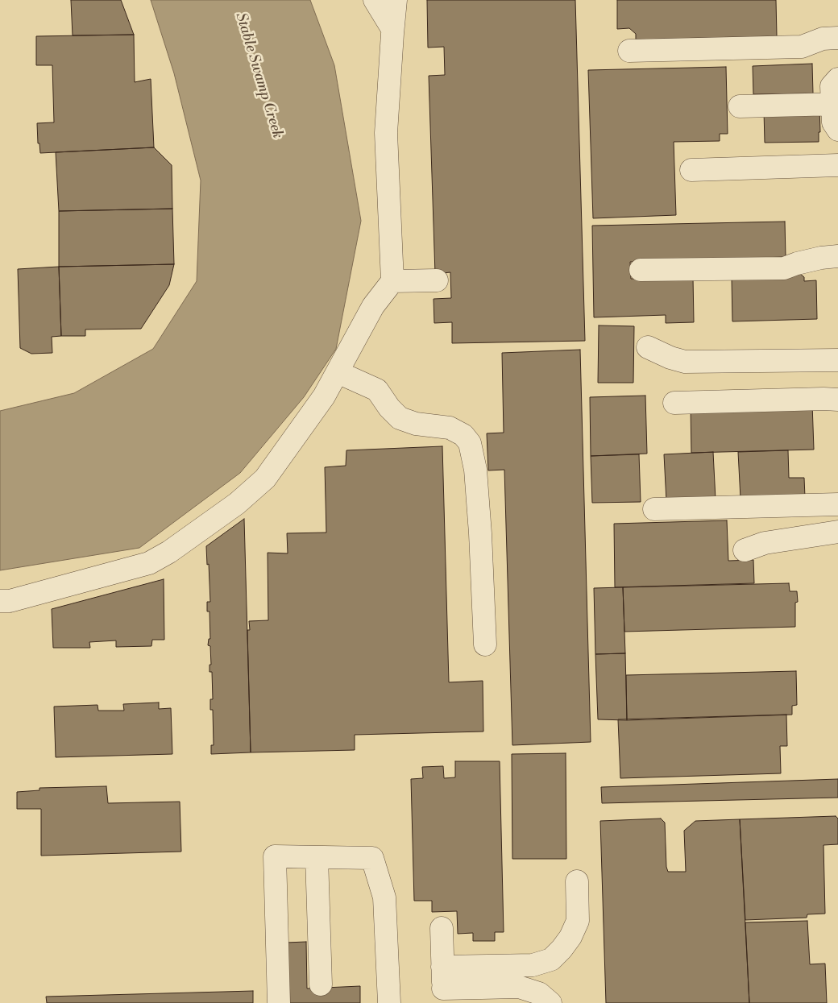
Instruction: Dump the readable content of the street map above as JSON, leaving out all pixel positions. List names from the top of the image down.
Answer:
{
  "water": ["Stable Swamp Creek"]
}
